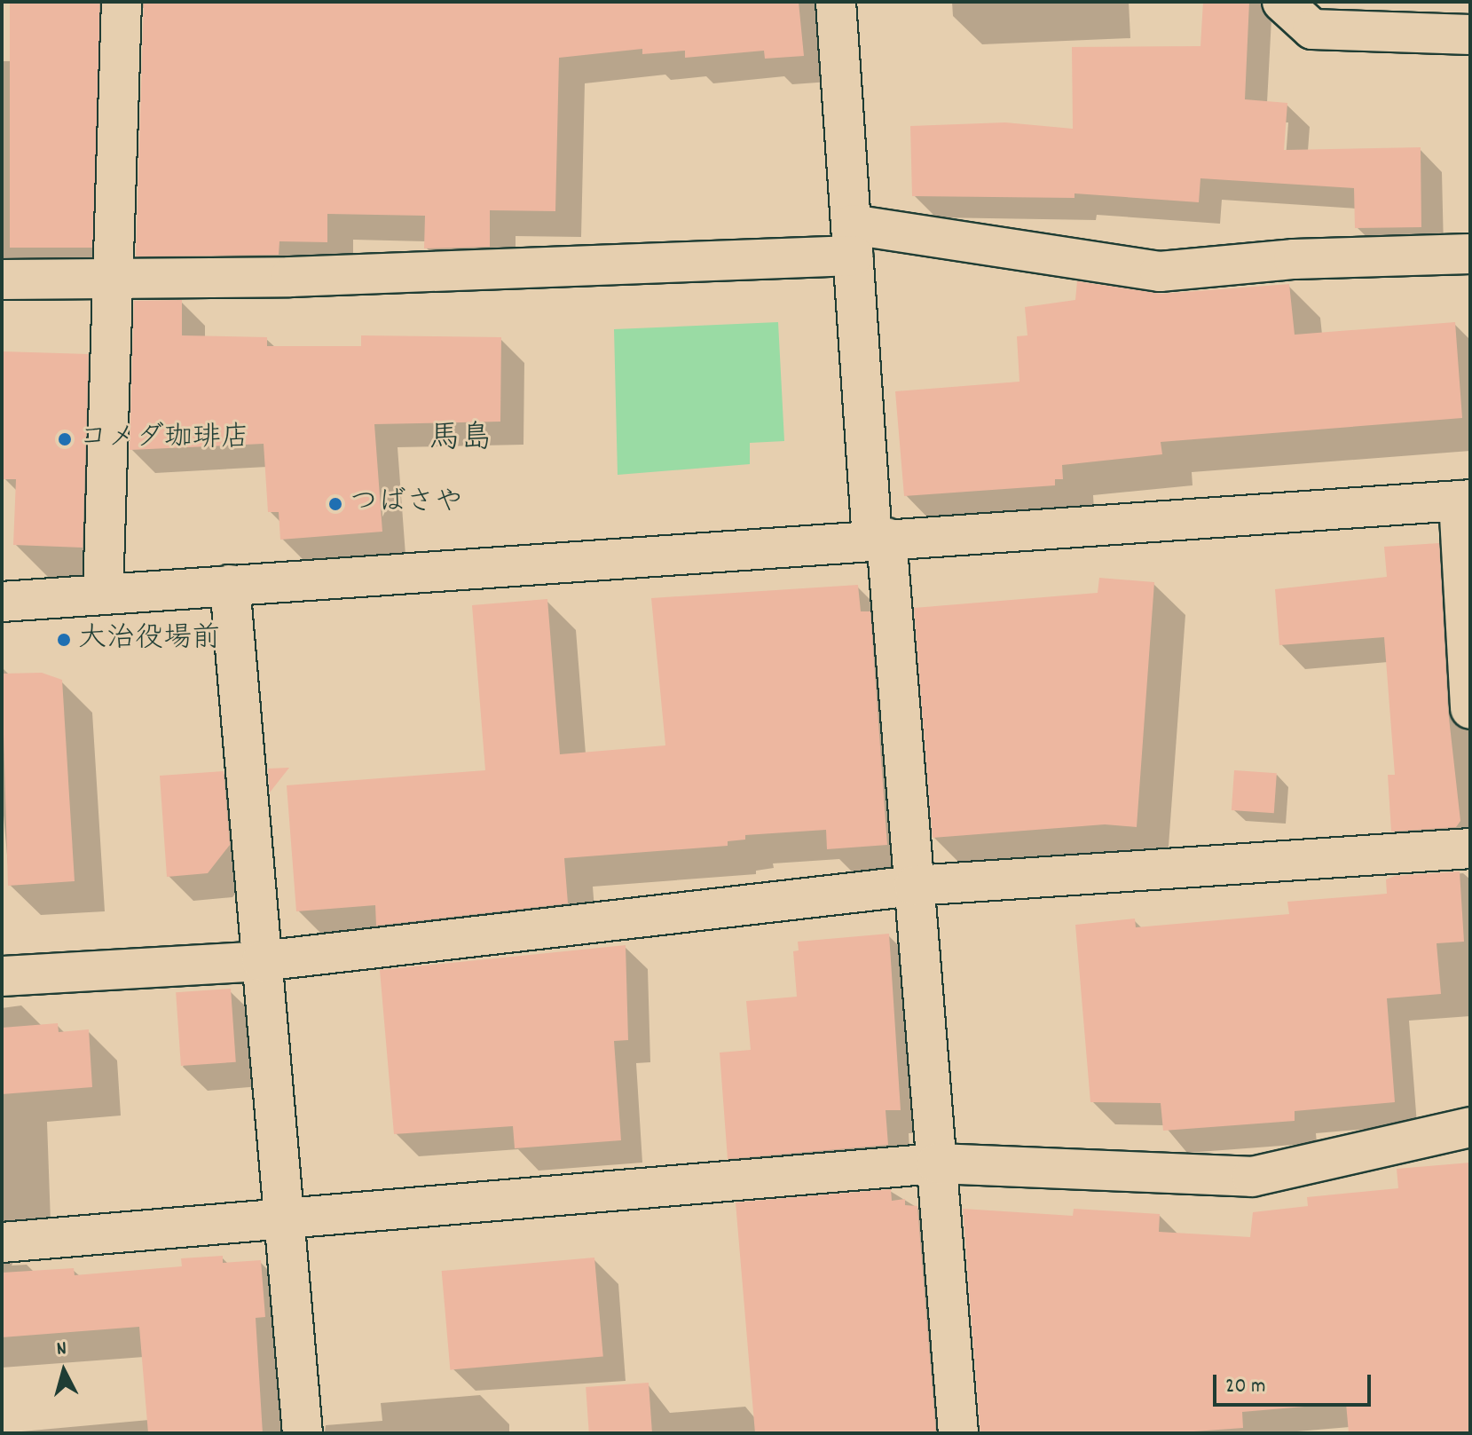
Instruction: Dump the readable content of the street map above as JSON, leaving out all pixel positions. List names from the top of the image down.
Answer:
{
  "districts": ["馬島"],
  "places": ["コメダ珈琲店", "つばさや", "大治役場前"],
  "scale_bar": "20 m",
  "north": "top"
}
